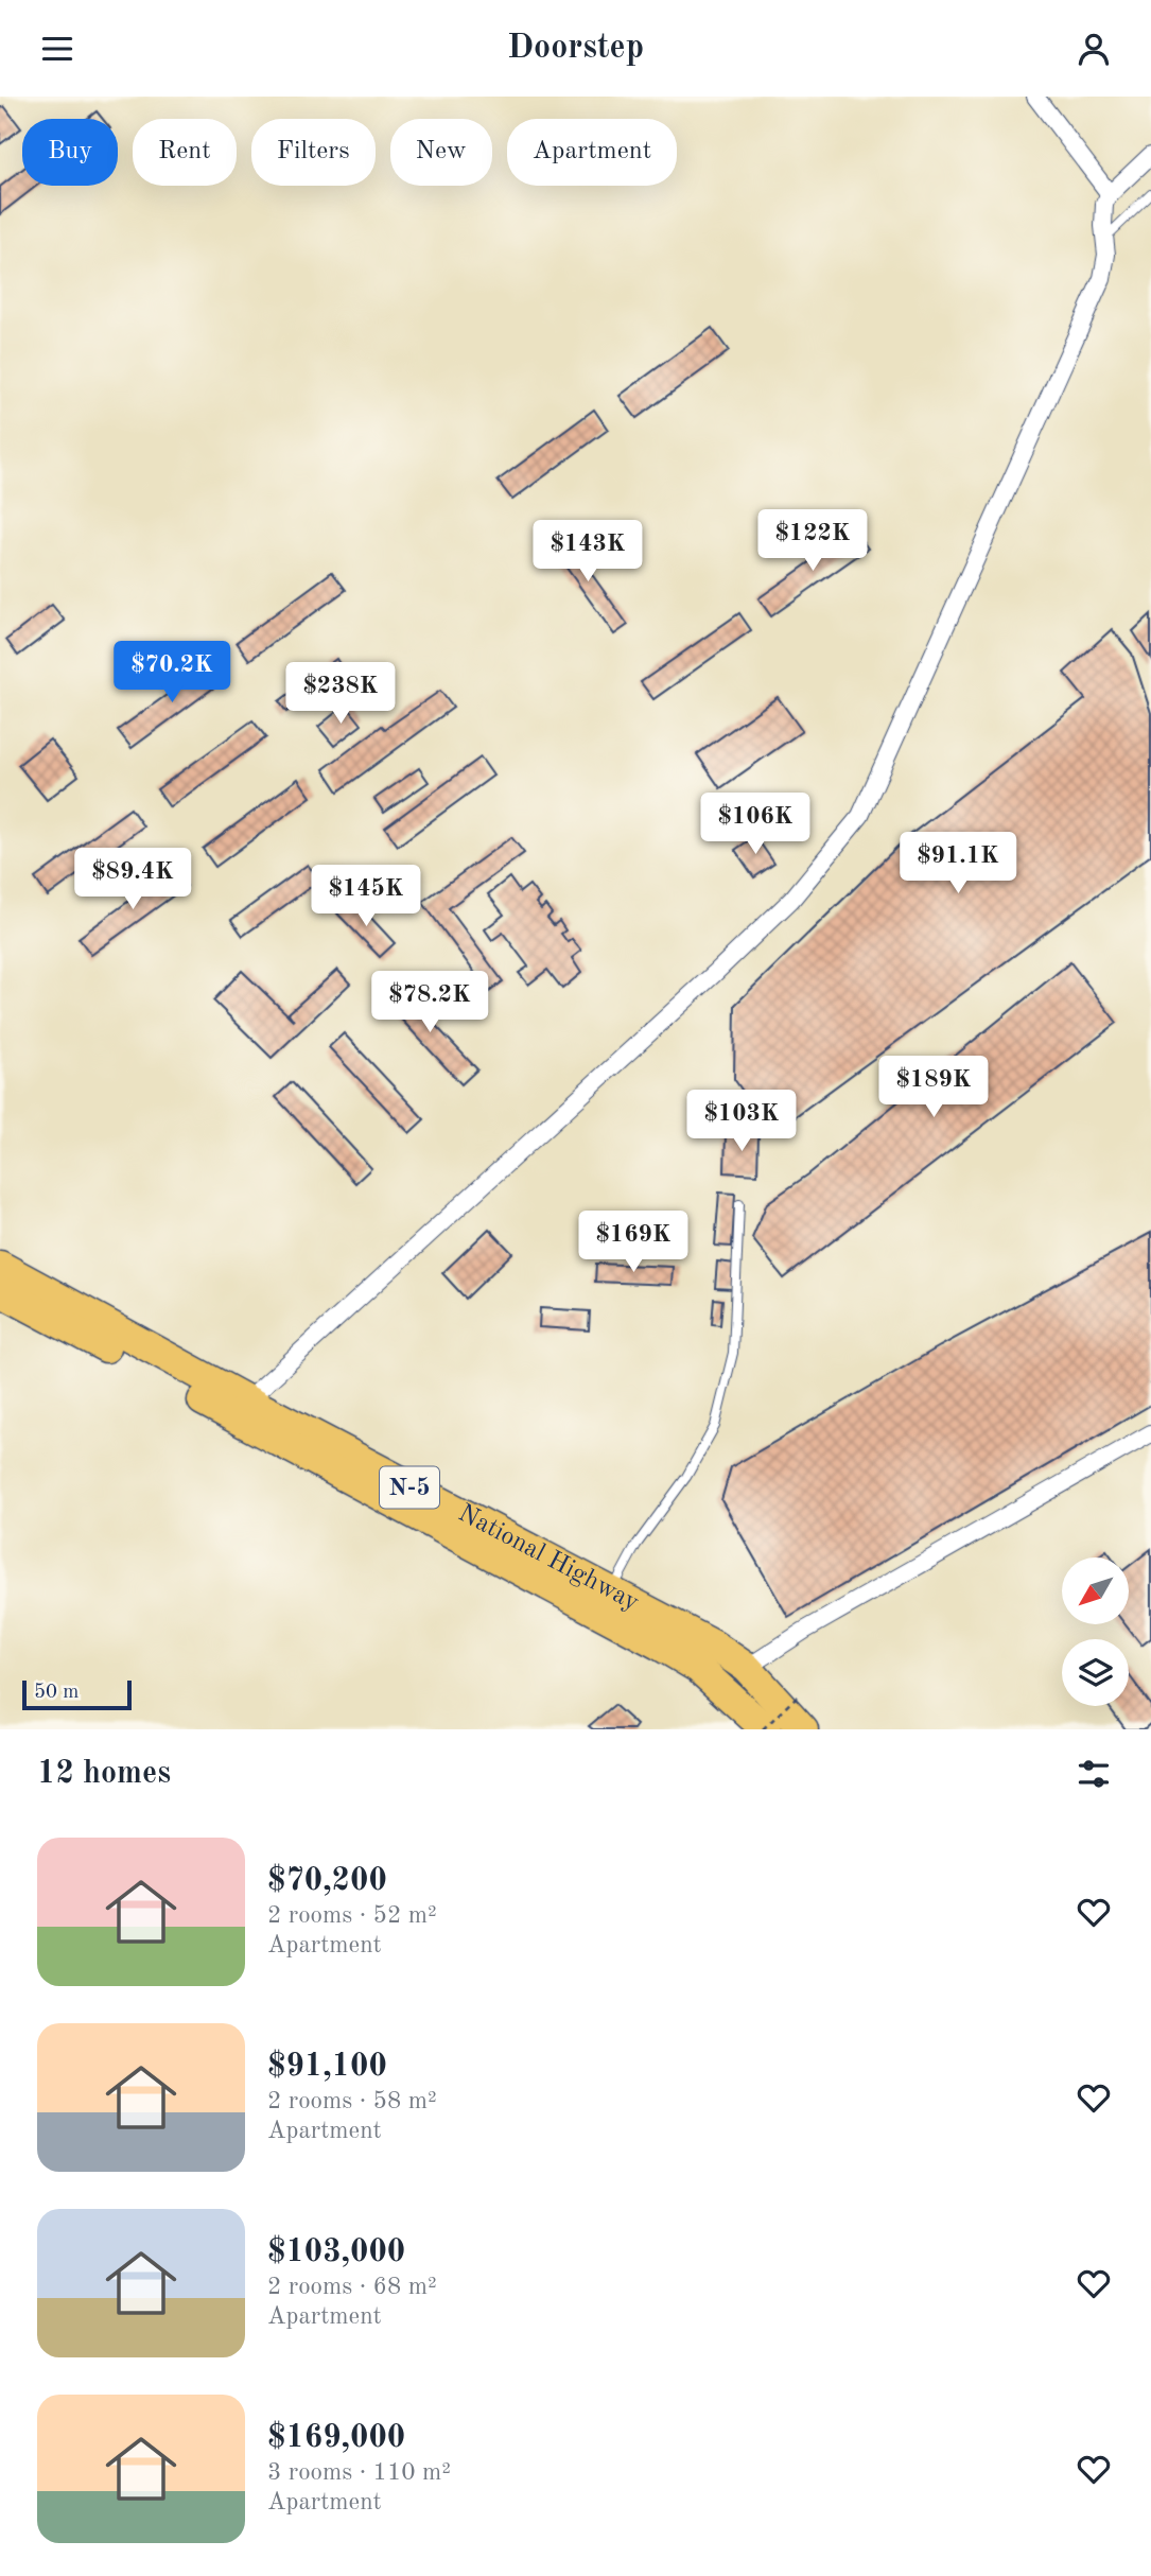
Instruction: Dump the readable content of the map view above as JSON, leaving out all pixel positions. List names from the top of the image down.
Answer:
{
  "streets": {
    "highway": ["N-5", "National Highway"]
  },
  "scale_bar": "50 m",
  "north": "bottom left",
  "page": {
    "header": "Doorstep",
    "chip": [
      "Buy",
      "Rent",
      "Filters",
      "New",
      "Apartment"
    ],
    "price": [
      "$122K",
      "$143K",
      "$70.2K",
      "$238K",
      "$106K",
      "$91.1K",
      "$89.4K",
      "$145K",
      "$78.2K",
      "$189K",
      "$103K",
      "$169K"
    ],
    "scale": "50 m",
    "heading": "12 homes",
    "list": [
      {
        "name": "$70,200",
        "note": "2 rooms · 52 m² · Apartment"
      },
      {
        "name": "$91,100",
        "note": "2 rooms · 58 m² · Apartment"
      },
      {
        "name": "$103,000",
        "note": "2 rooms · 68 m² · Apartment"
      },
      {
        "name": "$169,000",
        "note": "3 rooms · 110 m² · Apartment"
      }
    ]
  }
}
